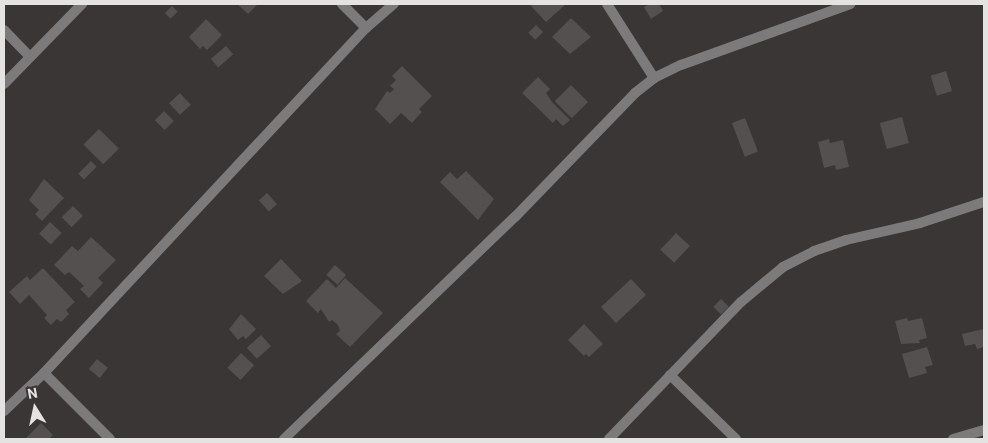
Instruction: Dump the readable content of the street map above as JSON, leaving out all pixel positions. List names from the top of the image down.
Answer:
{
  "north": "top"
}
